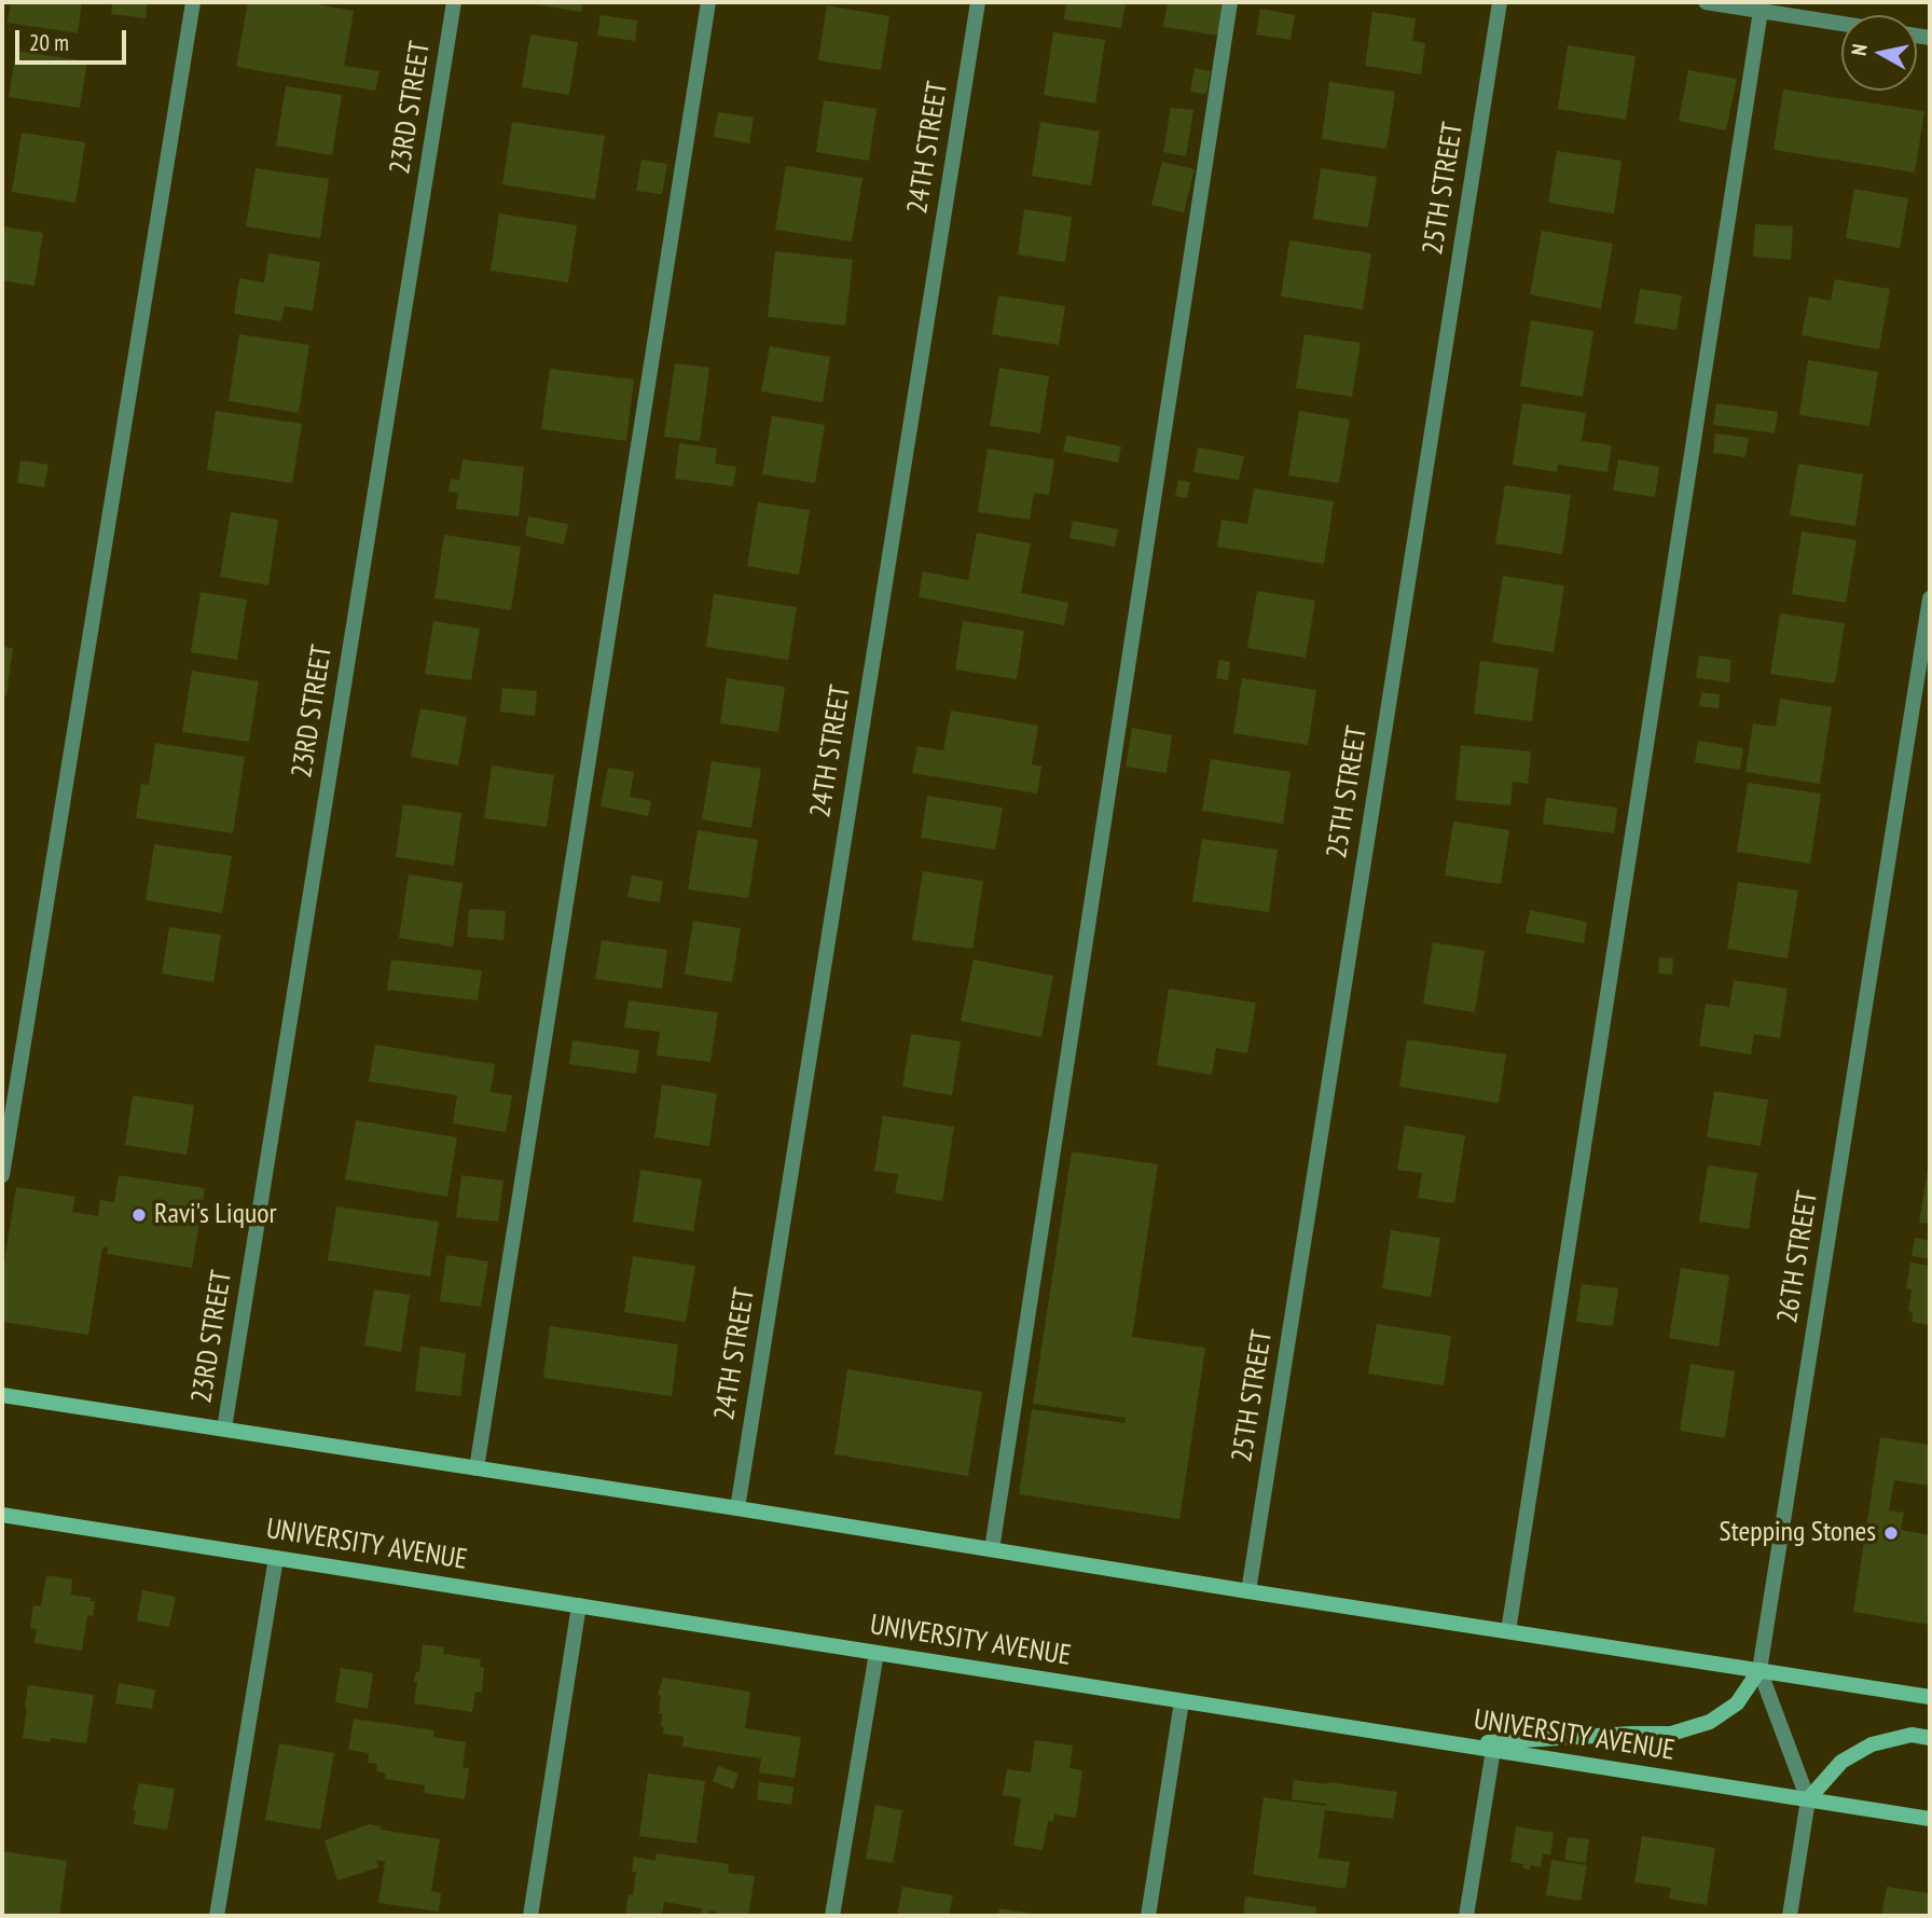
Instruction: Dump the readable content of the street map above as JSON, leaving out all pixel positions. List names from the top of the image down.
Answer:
{
  "streets": {
    "main road": ["UNIVERSITY AVENUE"],
    "street": [
      "23RD STREET",
      "24TH STREET",
      "25TH STREET",
      "26TH STREET"
    ]
  },
  "crossings": [
    ["26TH STREET", "UNIVERSITY AVENUE"]
  ],
  "places": ["Ravi's Liquor", "Stepping Stones"],
  "scale_bar": "20 m",
  "north": "left"
}
